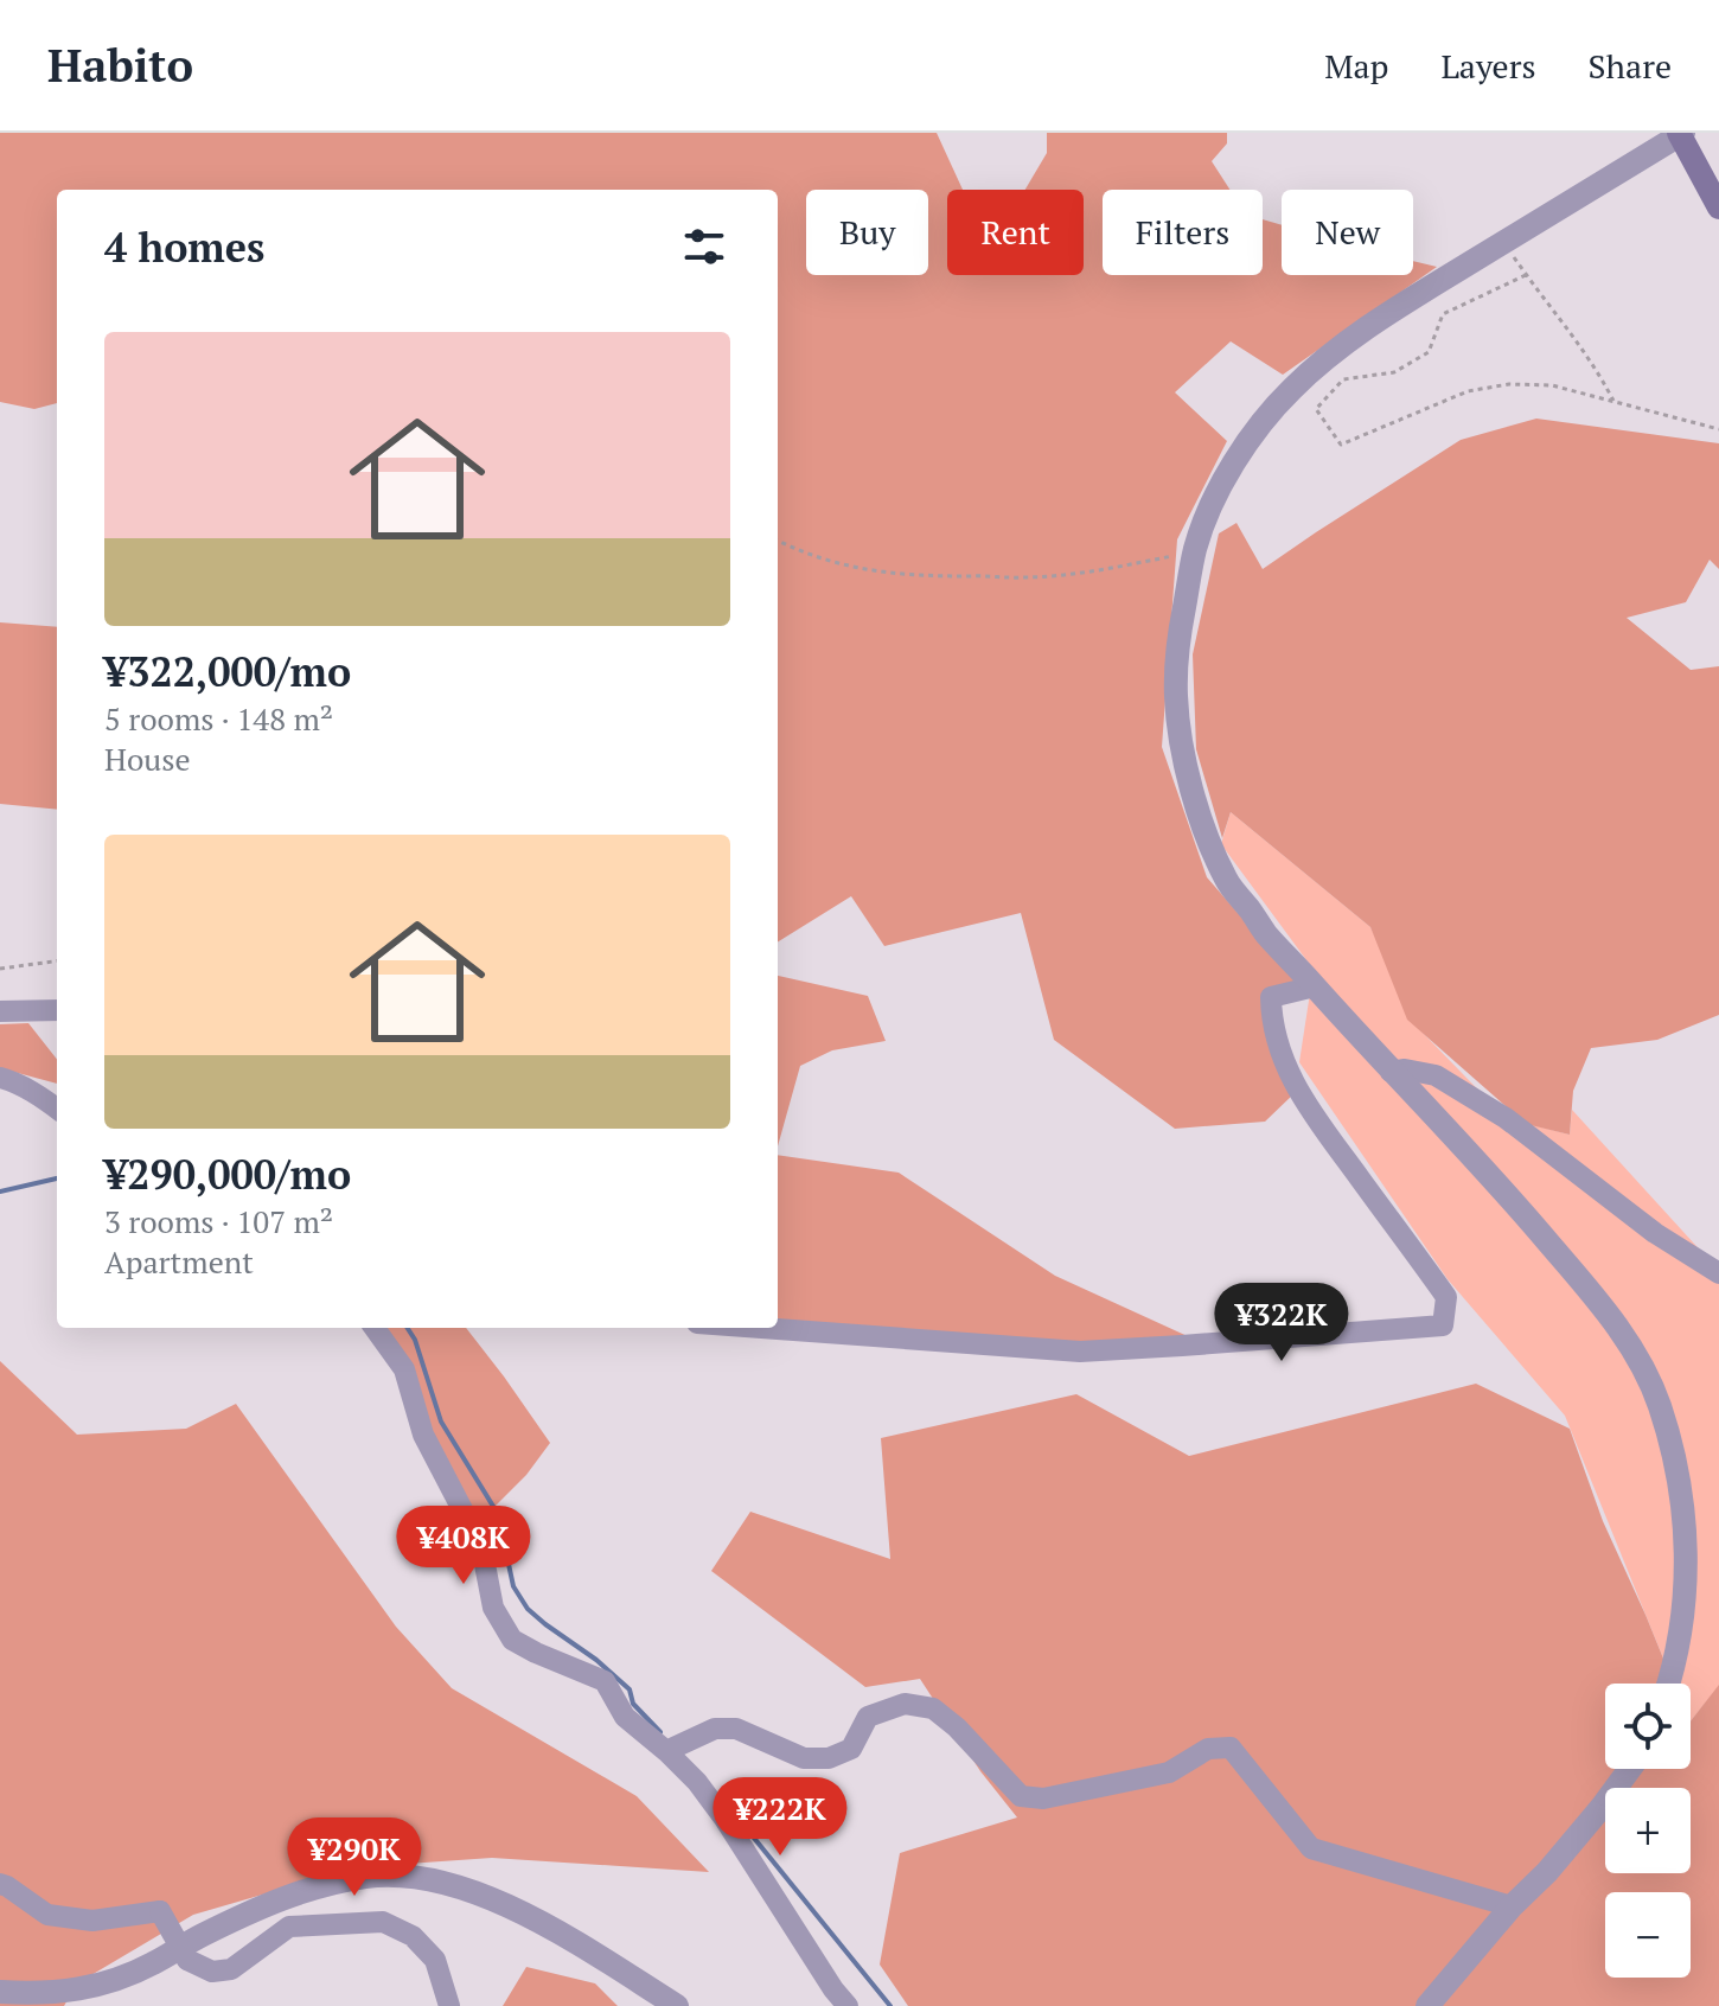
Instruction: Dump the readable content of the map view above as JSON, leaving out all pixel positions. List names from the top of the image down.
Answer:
{
  "page": {
    "header": "Habito",
    "nav": ["Map", "Layers", "Share"],
    "chip": [
      "Buy",
      "Rent",
      "Filters",
      "New"
    ],
    "heading": "4 homes",
    "list": [
      {
        "name": "¥322,000/mo",
        "note": "5 rooms · 148 m² · House"
      },
      {
        "name": "¥290,000/mo",
        "note": "3 rooms · 107 m² · Apartment"
      }
    ],
    "price": [
      "¥322K",
      "¥408K",
      "¥222K",
      "¥290K"
    ],
    "map_buttons": ["+", "−"]
  }
}
